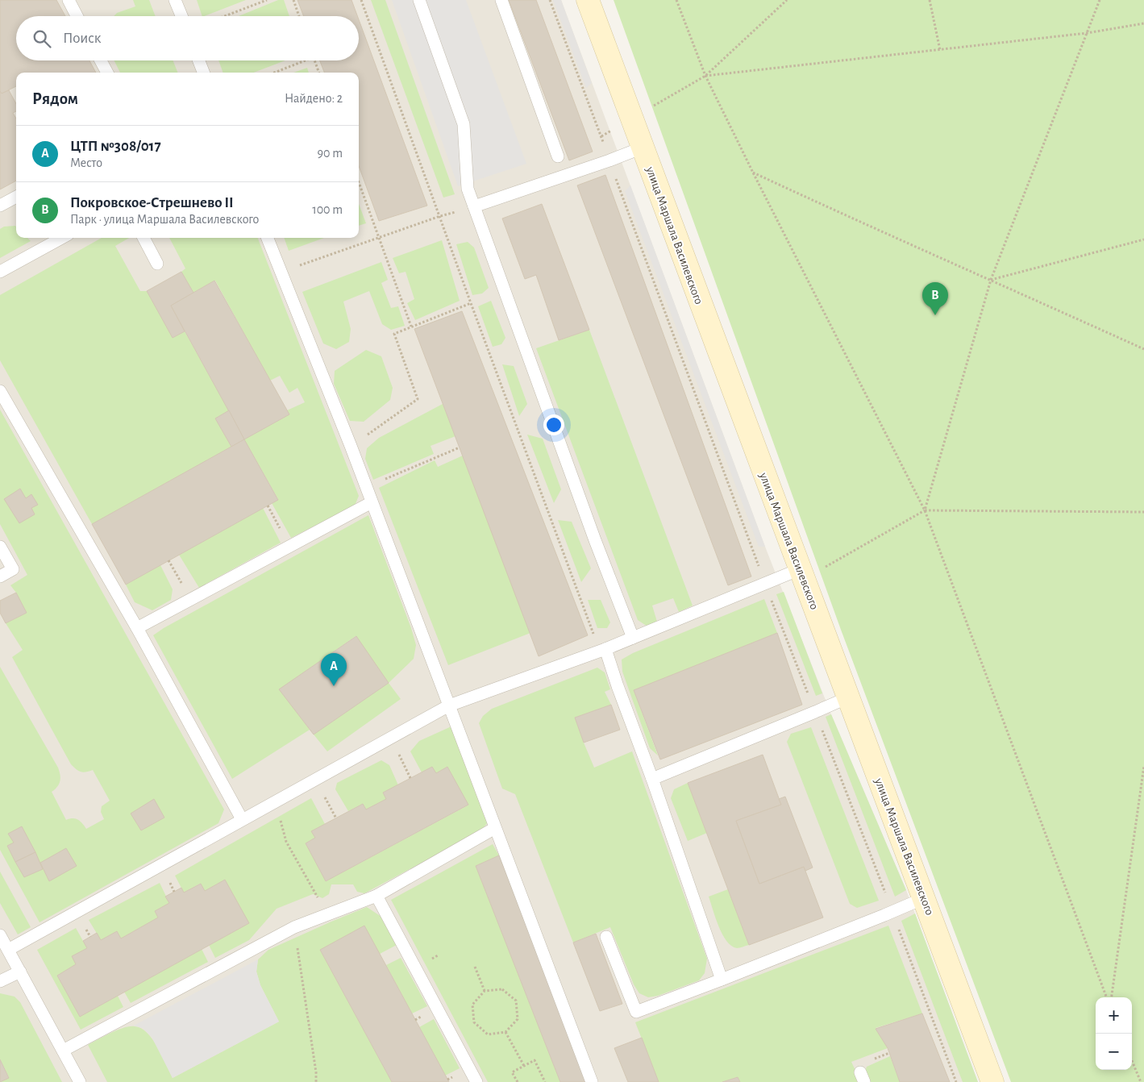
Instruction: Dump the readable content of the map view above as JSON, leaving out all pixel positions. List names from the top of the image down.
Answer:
{
  "streets": {
    "main road": ["улица Маршала Василевского"]
  },
  "page": {
    "search": "Поиск",
    "heading": ["Рядом", "Найдено: 2"],
    "list": [
      {
        "mark": "A",
        "name": "ЦТП №308/017",
        "note": "Место",
        "value": "90 m"
      },
      {
        "mark": "B",
        "name": "Покровское-Стрешнево II",
        "note": "Парк · улица Маршала Василевского",
        "value": "100 m"
      }
    ],
    "pins": ["B", "A"],
    "map_buttons": ["+", "−"]
  }
}
